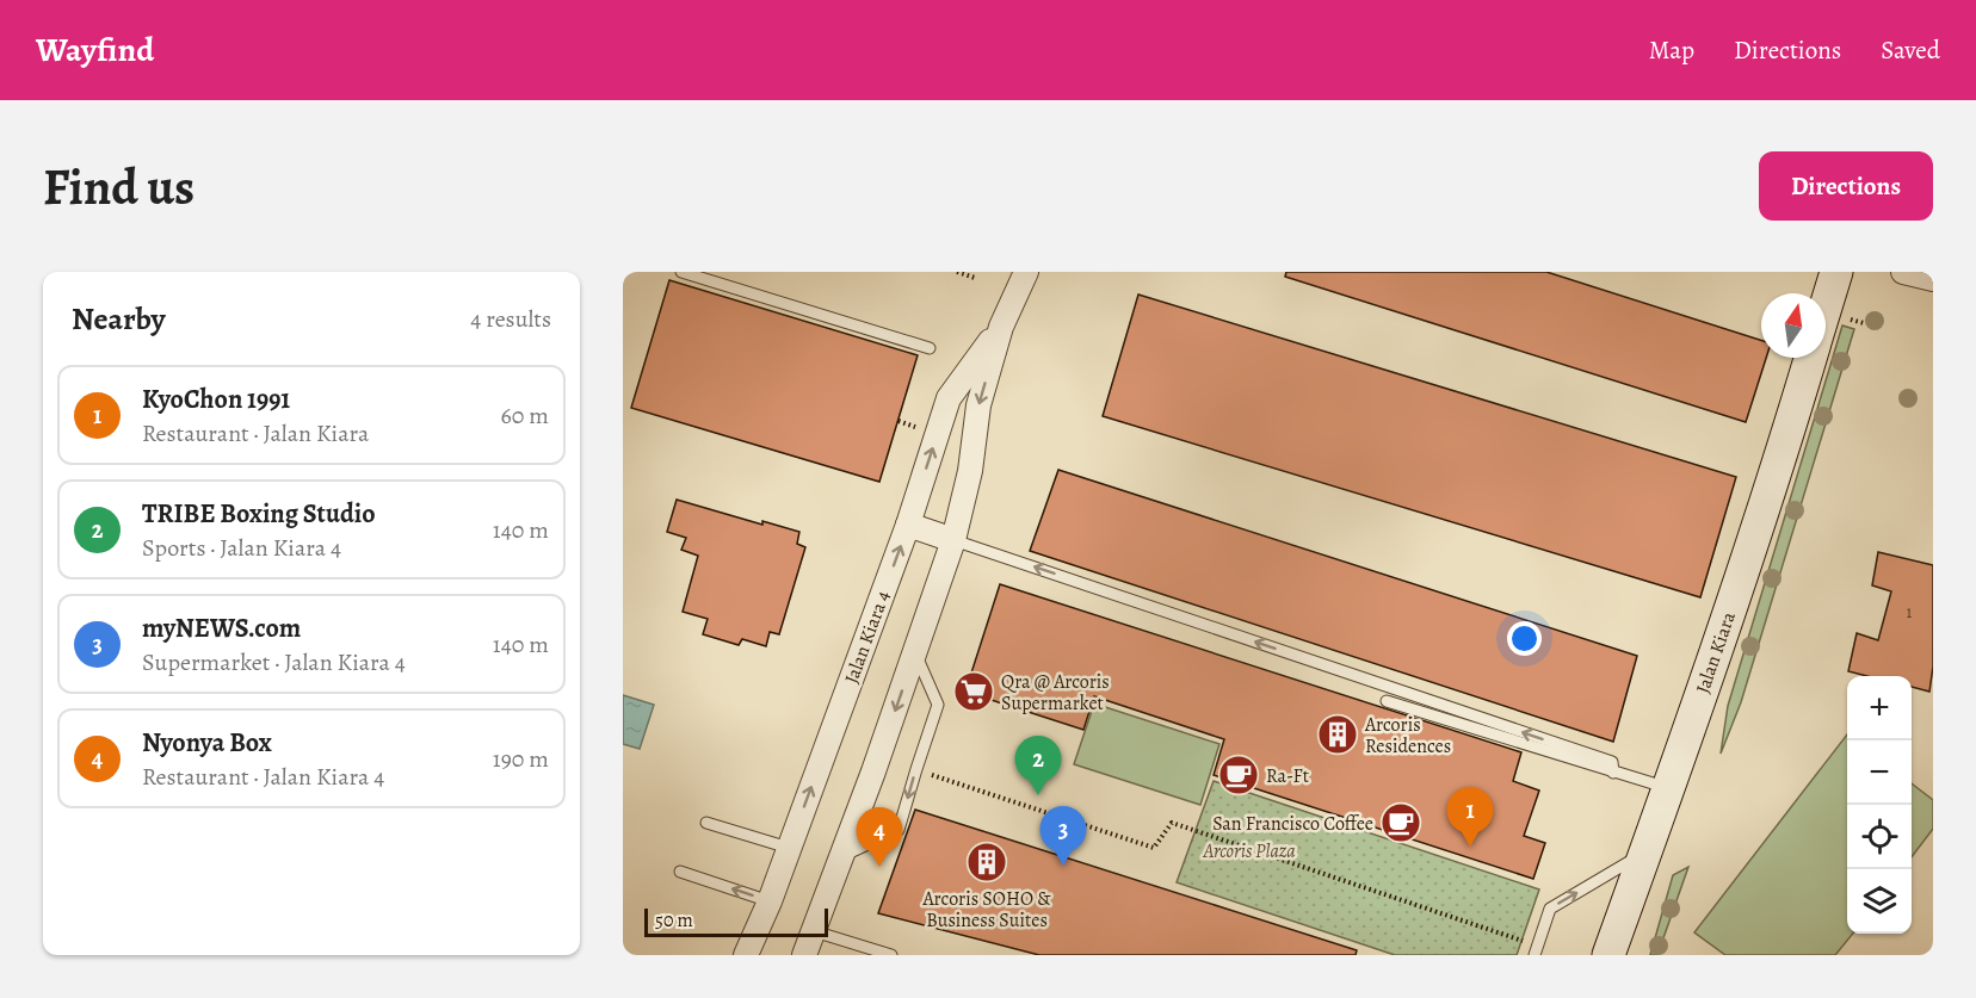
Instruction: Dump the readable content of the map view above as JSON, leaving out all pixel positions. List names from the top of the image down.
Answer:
{
  "streets": {
    "main road": ["Jalan Kiara"],
    "street": ["Jalan Kiara 4"]
  },
  "parks": ["Arcoris Plaza"],
  "places": {
    "supermarket": ["Qra @ Arcoris Supermarket"],
    "building": ["Arcoris Residences", "Arcoris SOHO & Business Suites"],
    "cafe": ["Ra-Ft", "San Francisco Coffee"]
  },
  "house_numbers": ["1"],
  "scale_bar": "50 m",
  "north": "top",
  "page": {
    "header": "Wayfind",
    "nav": ["Map", "Directions", "Saved"],
    "buttons": "Directions",
    "title": "Find us",
    "heading": ["Nearby", "4 results"],
    "list": [
      {
        "mark": "1",
        "name": "KyoChon 1991",
        "note": "Restaurant · Jalan Kiara",
        "value": "60 m"
      },
      {
        "mark": "2",
        "name": "TRIBE Boxing Studio",
        "note": "Sports · Jalan Kiara 4",
        "value": "140 m"
      },
      {
        "mark": "3",
        "name": "myNEWS.com",
        "note": "Supermarket · Jalan Kiara 4",
        "value": "140 m"
      },
      {
        "mark": "4",
        "name": "Nyonya Box",
        "note": "Restaurant · Jalan Kiara 4",
        "value": "190 m"
      }
    ],
    "map_buttons": ["+", "−"],
    "pins": [
      "2",
      "1",
      "3",
      "4"
    ],
    "scale": "50 m"
  }
}
